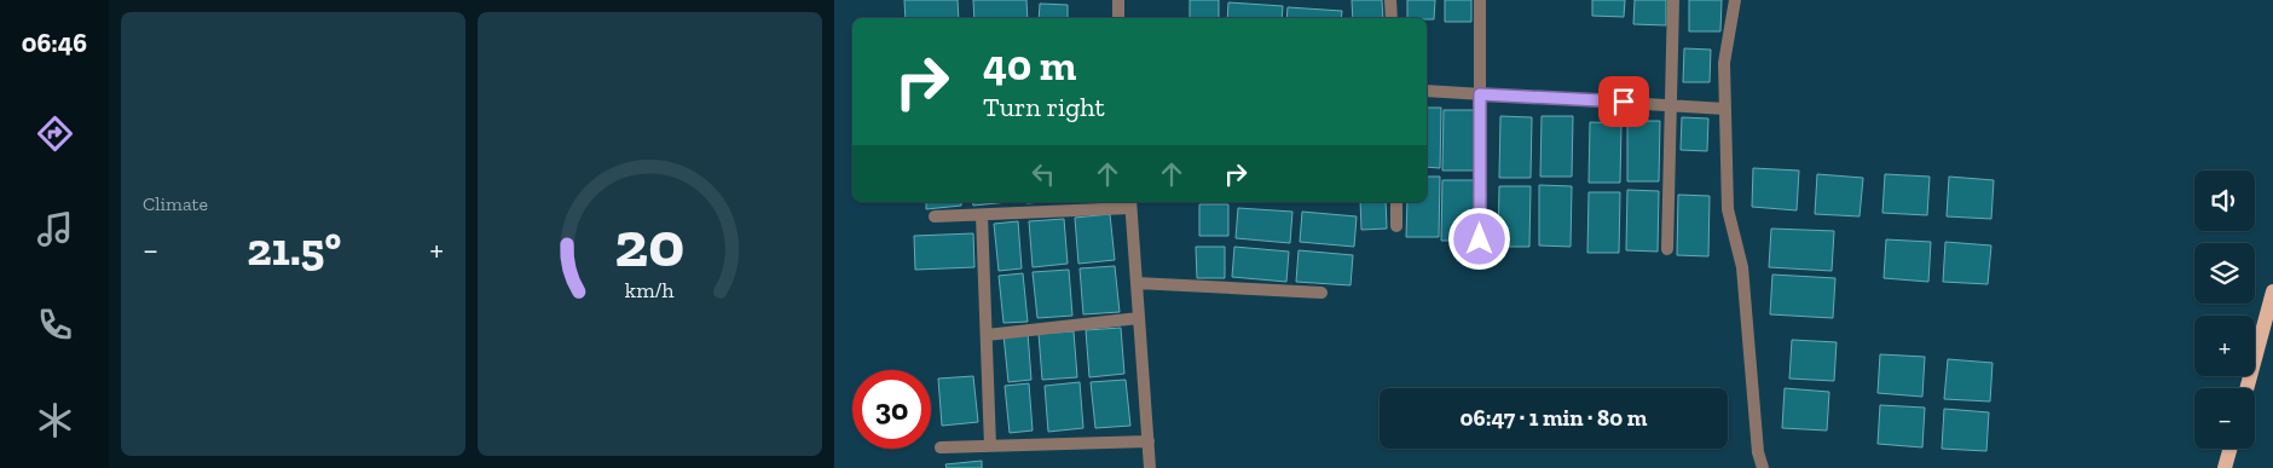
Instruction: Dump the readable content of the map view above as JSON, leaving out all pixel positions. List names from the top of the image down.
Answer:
{
  "page": {
    "tabs": "06:46",
    "tile": "Climate",
    "turn": ["40 m", "Turn right"],
    "map_buttons": ["+", "−"],
    "heat": ["−", "21.5°", "+"],
    "limit": "30",
    "trip": "06:47 · 1 min · 80 m",
    "gauge": ["20", "km/h"]
  }
}
